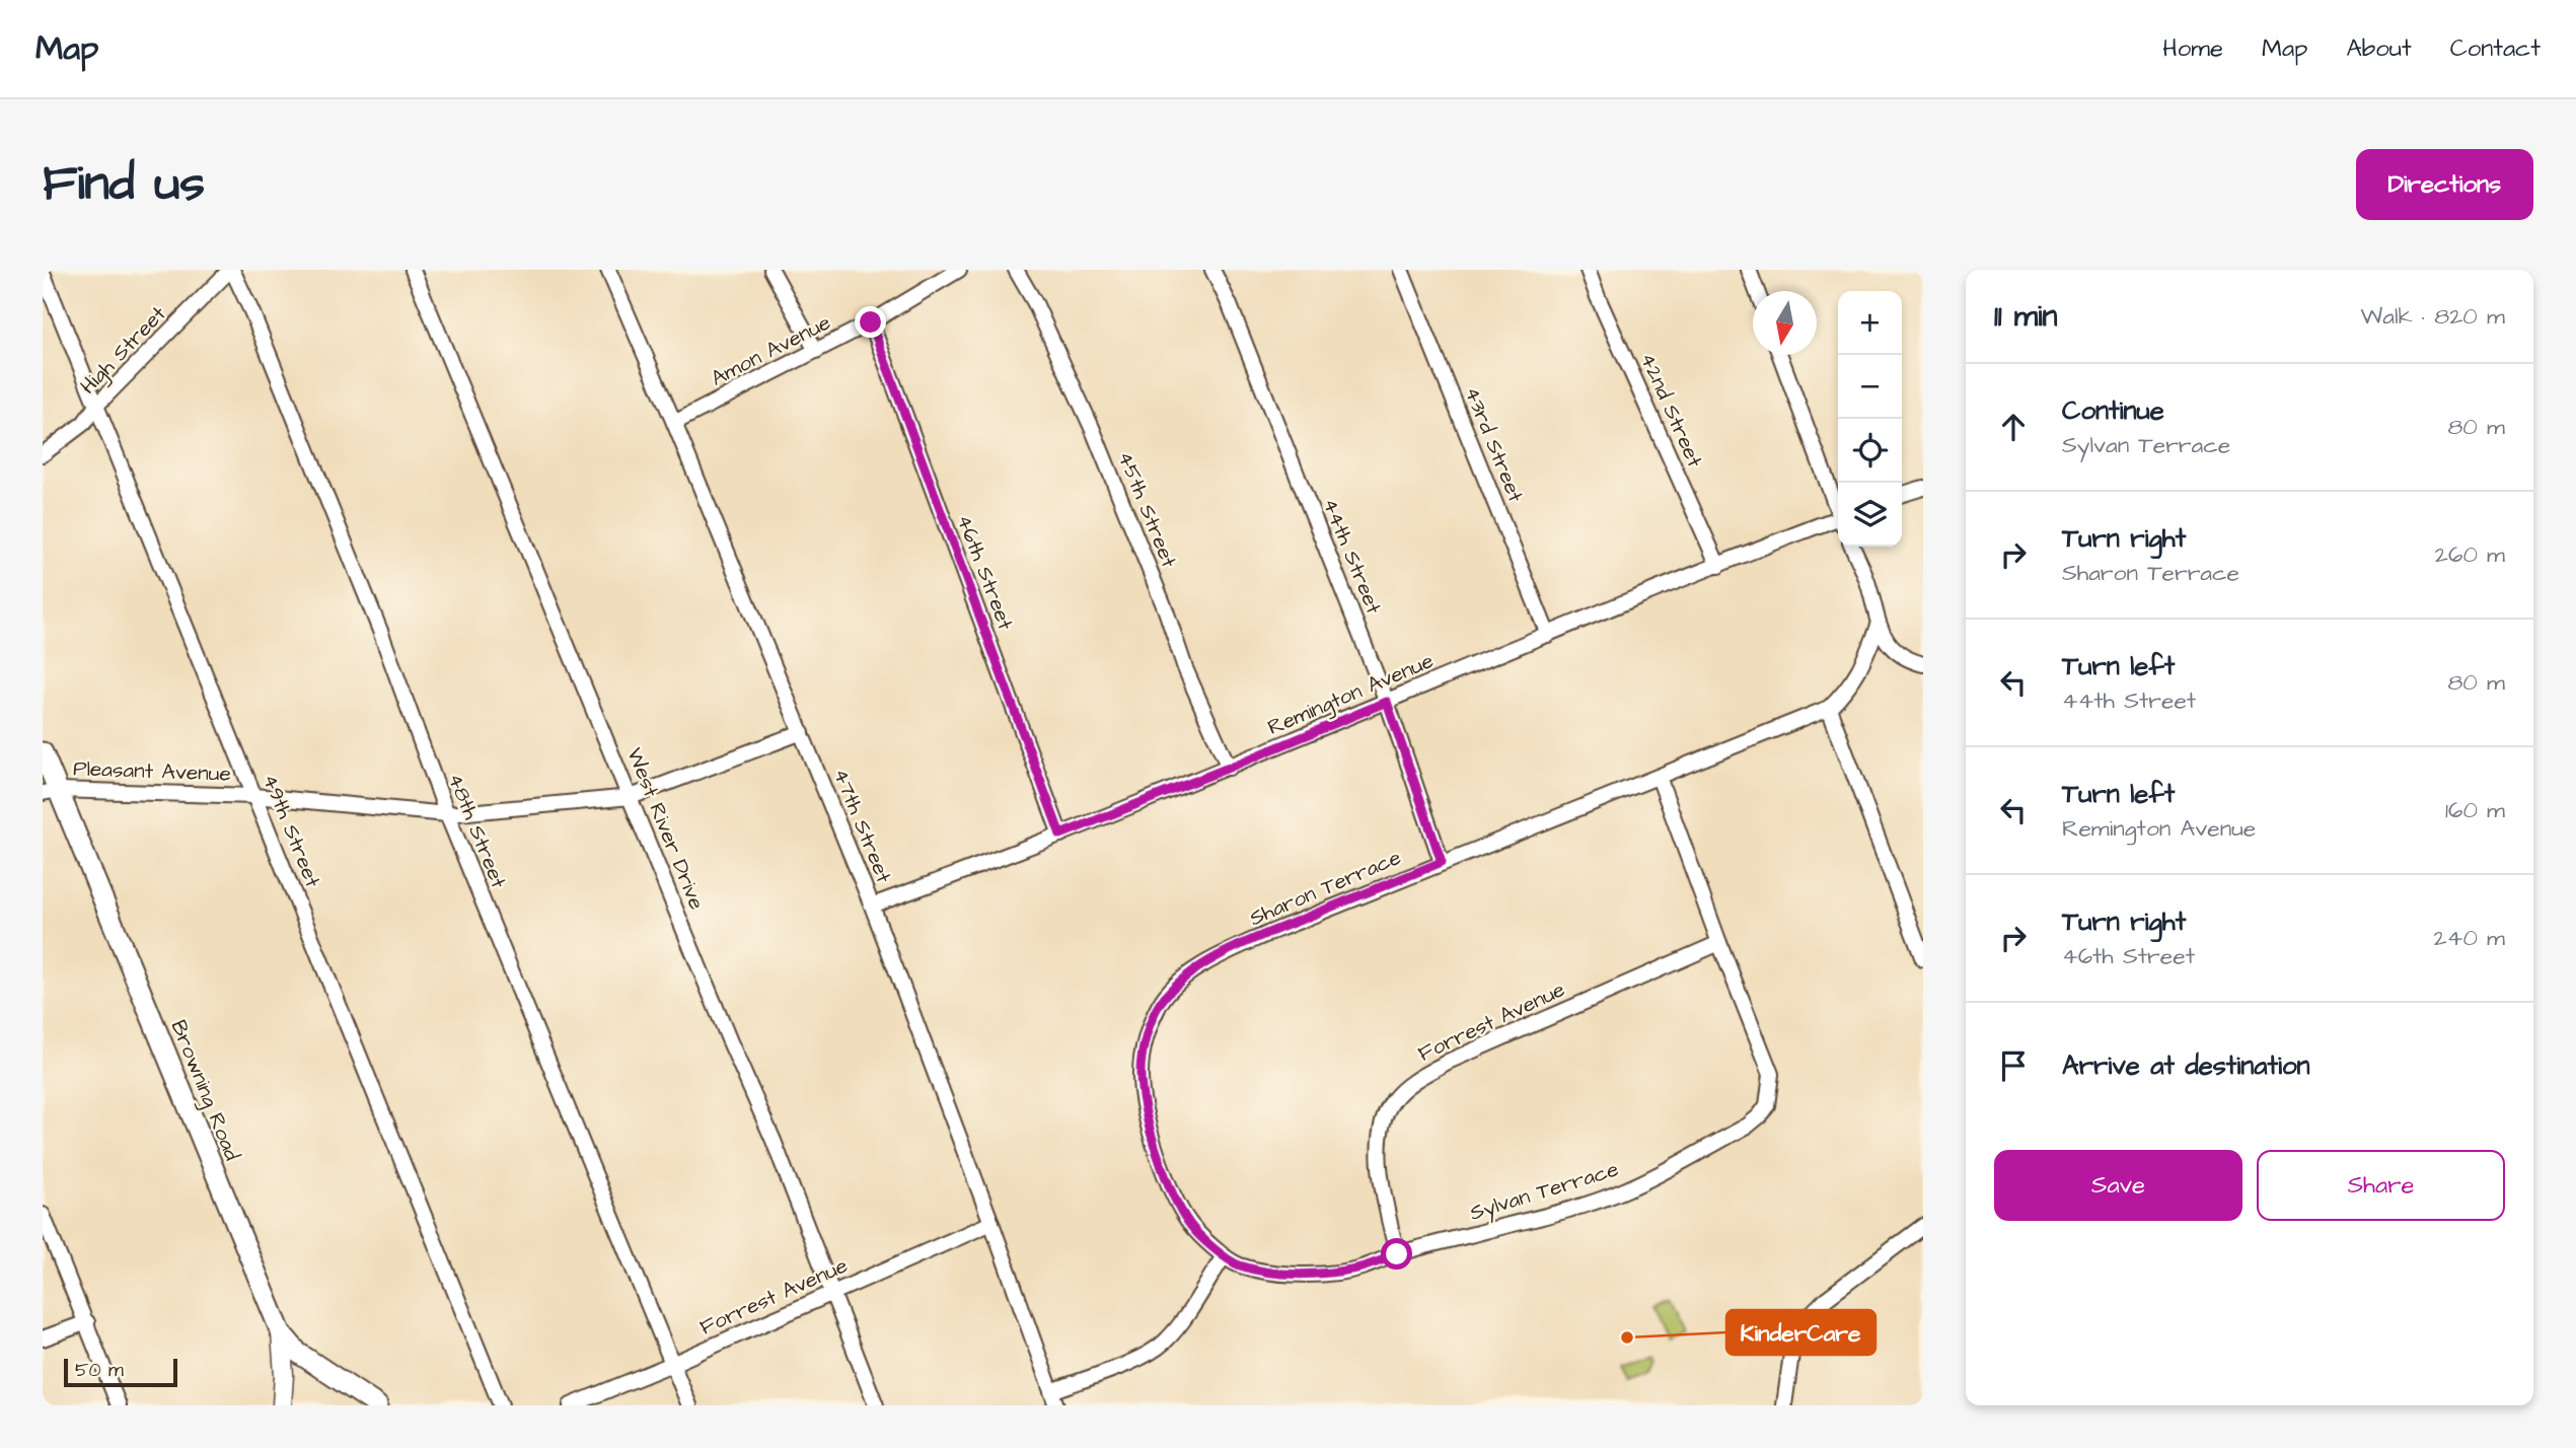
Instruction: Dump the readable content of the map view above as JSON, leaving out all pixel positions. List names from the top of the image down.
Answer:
{
  "streets": {
    "main road": ["Browning Road"],
    "street": [
      "High Street",
      "Amon Avenue",
      "42nd Street",
      "43rd Street",
      "45th Street",
      "44th Street",
      "46th Street",
      "Remington Avenue",
      "Pleasant Avenue",
      "47th Street",
      "West River Drive",
      "49th Street",
      "48th Street",
      "Sharon Terrace",
      "Forrest Avenue",
      "Sylvan Terrace"
    ]
  },
  "crossings": [
    ["High Street", "49th Street"],
    ["High Street", "48th Street"],
    ["Amon Avenue", "46th Street"],
    ["Amon Avenue", "47th Street"],
    ["42nd Street", "Remington Avenue"],
    ["43rd Street", "Remington Avenue"],
    ["45th Street", "Remington Avenue"],
    ["44th Street", "Remington Avenue"],
    ["44th Street", "Sharon Terrace"],
    ["46th Street", "Remington Avenue"],
    ["Remington Avenue", "47th Street"],
    ["Pleasant Avenue", "47th Street"],
    ["Pleasant Avenue", "West River Drive"],
    ["Pleasant Avenue", "49th Street"],
    ["Pleasant Avenue", "48th Street"],
    ["Pleasant Avenue", "Browning Road"],
    ["47th Street", "Forrest Avenue"],
    ["West River Drive", "Forrest Avenue"],
    ["48th Street", "Forrest Avenue"],
    ["Sharon Terrace", "Sylvan Terrace"],
    ["Forrest Avenue", "Sylvan Terrace"]
  ],
  "places": ["KinderCare"],
  "scale_bar": "50 m",
  "north": "bottom",
  "page": {
    "header": "Map",
    "nav": [
      "Home",
      "Map",
      "About",
      "Contact"
    ],
    "buttons": [
      "Directions",
      ["Save", "Share"]
    ],
    "title": "Find us",
    "heading": ["11 min", "Walk · 820 m"],
    "map_buttons": ["+", "−"],
    "list": [
      ["Continue", "Sylvan Terrace", "80 m"],
      ["Turn right", "Sharon Terrace", "260 m"],
      ["Turn left", "44th Street", "80 m"],
      ["Turn left", "Remington Avenue", "160 m"],
      ["Turn right", "46th Street", "240 m"],
      "Arrive at destination"
    ],
    "scale": "50 m"
  }
}
